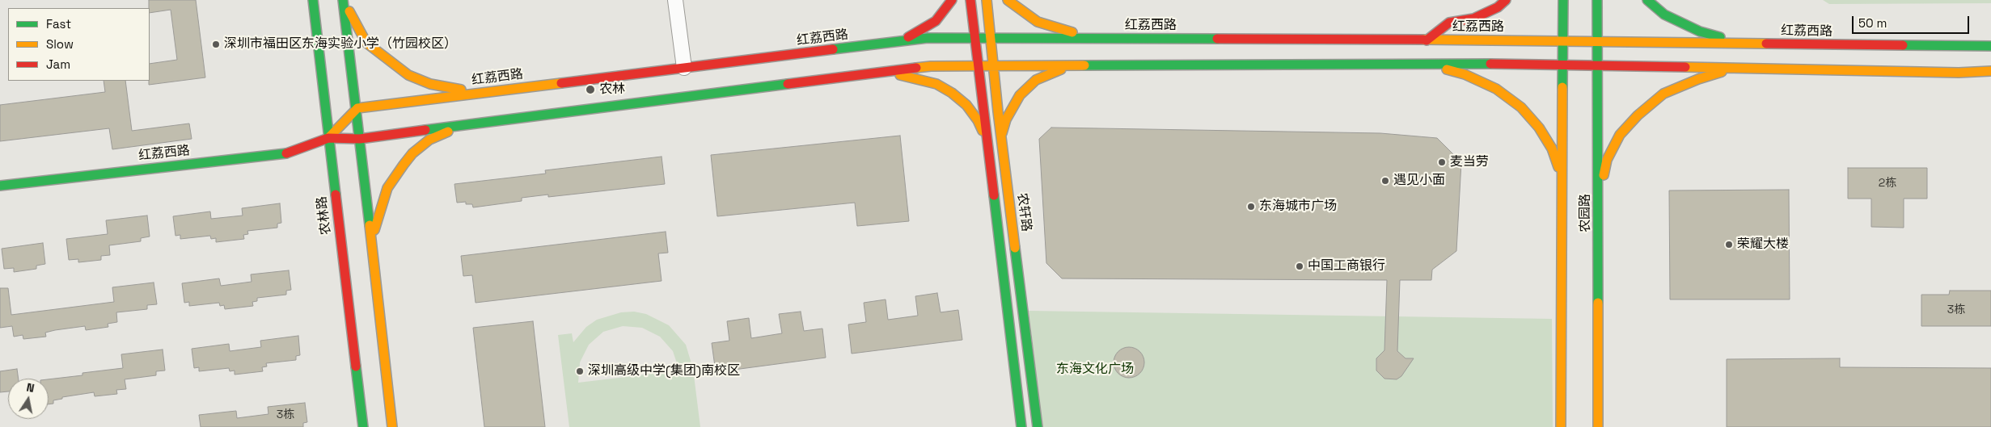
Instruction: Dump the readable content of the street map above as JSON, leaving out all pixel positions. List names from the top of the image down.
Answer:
{
  "streets": {
    "main road": [
      "红荔西路",
      "农轩路",
      "农园路",
      "农林路"
    ]
  },
  "crossings": [
    ["红荔西路", "农轩路"],
    ["红荔西路", "农园路"],
    ["红荔西路", "农林路"]
  ],
  "parks": ["东海文化广场"],
  "places": [
    "深圳市福田区东海实验小学（竹园校区）",
    "农林",
    "麦当劳",
    "遇见小面",
    "东海城市广场",
    "荣耀大楼",
    "中国工商银行",
    "深圳高级中学(集团)南校区"
  ],
  "house_numbers": ["2栋", "3栋", "3栋"],
  "legend": ["Fast", "Slow", "Jam"],
  "scale_bar": "50 m",
  "north": "top"
}
